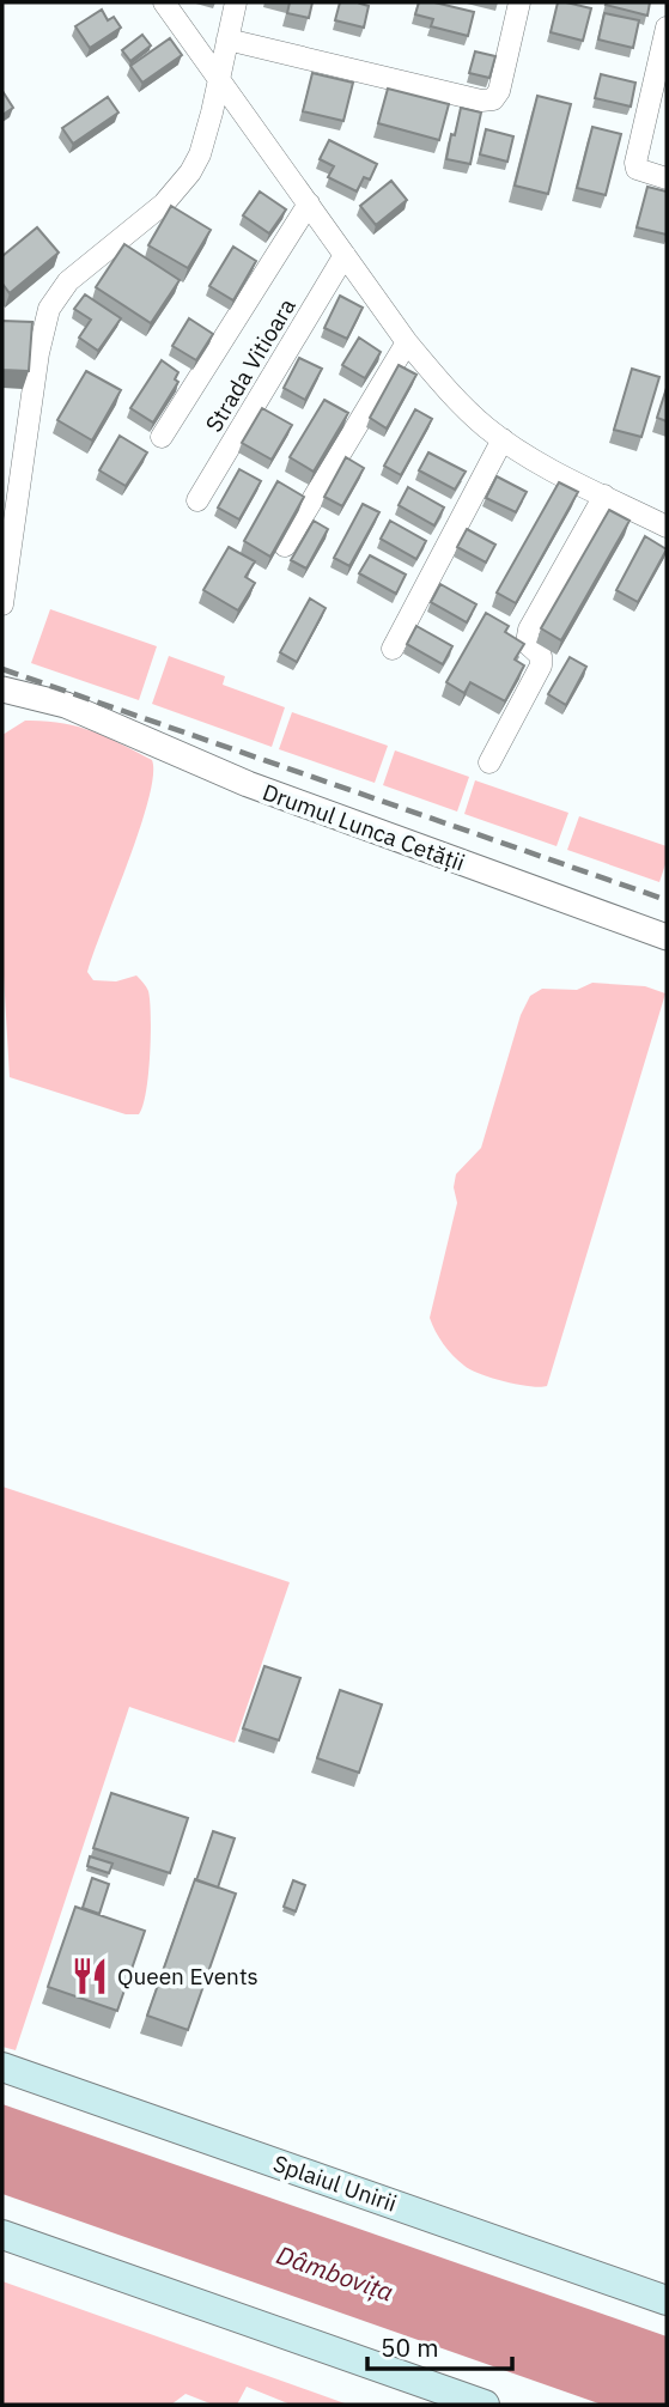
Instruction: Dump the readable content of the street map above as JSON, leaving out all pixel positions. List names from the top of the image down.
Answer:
{
  "streets": {
    "main road": ["Splaiul Unirii"],
    "street": ["Strada Vitioara", "Drumul Lunca Cetății"]
  },
  "water": ["Dâmbovița"],
  "places": {
    "restaurant": ["Queen Events"]
  },
  "scale_bar": "50 m"
}
